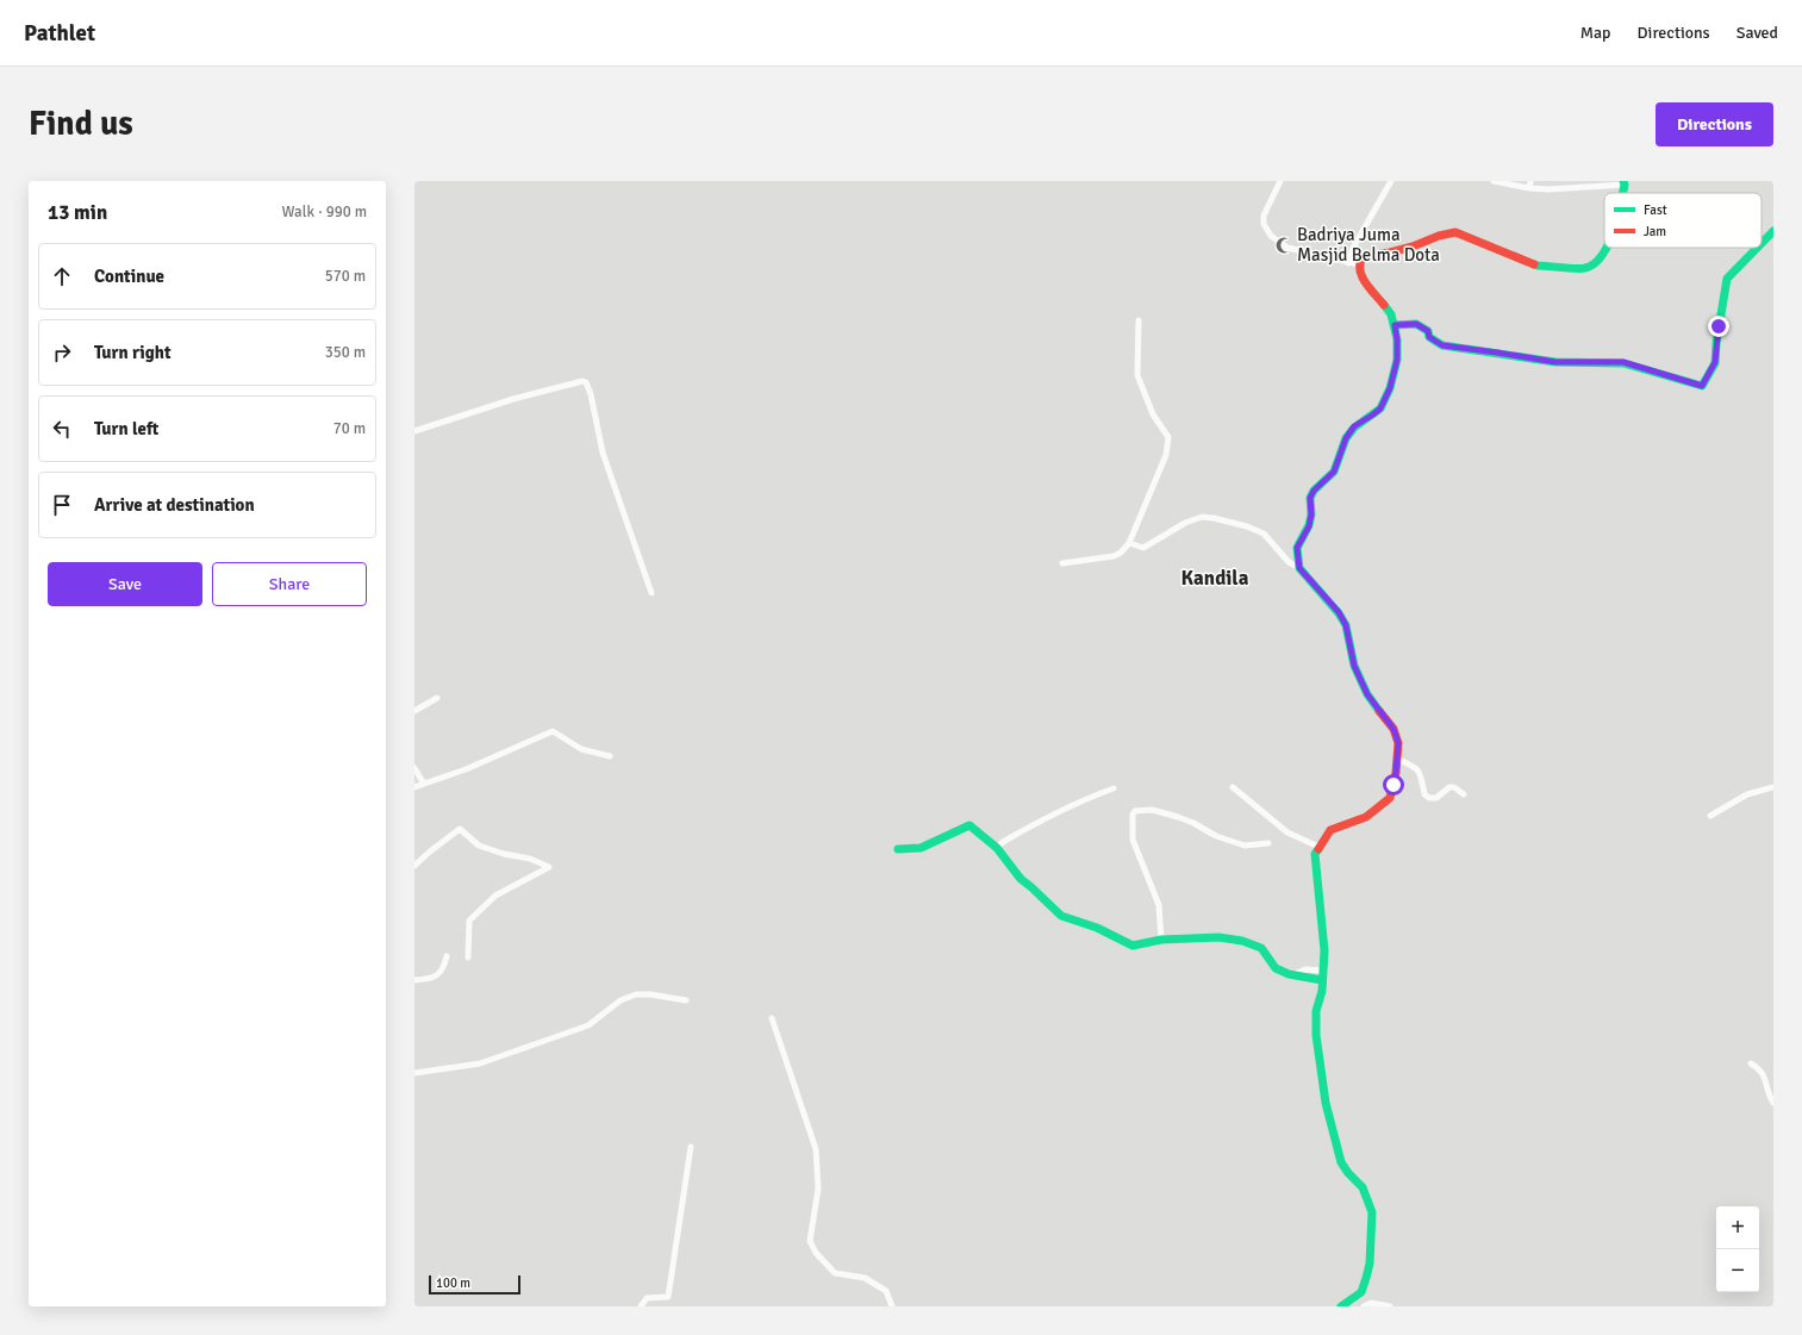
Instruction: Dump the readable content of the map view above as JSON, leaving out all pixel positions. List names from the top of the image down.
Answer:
{
  "districts": ["Kandila"],
  "places": {
    "mosque": ["Badriya Juma Masjid Belma Dota"]
  },
  "legend": ["Fast", "Jam"],
  "scale_bar": "100 m",
  "page": {
    "header": "Pathlet",
    "nav": ["Map", "Directions", "Saved"],
    "buttons": [
      "Directions",
      ["Save", "Share"]
    ],
    "title": "Find us",
    "heading": ["13 min", "Walk · 990 m"],
    "list": [
      ["Continue", "570 m"],
      ["Turn right", "350 m"],
      ["Turn left", "70 m"],
      "Arrive at destination"
    ],
    "map_buttons": ["+", "−"],
    "scale": "100 m"
  }
}
